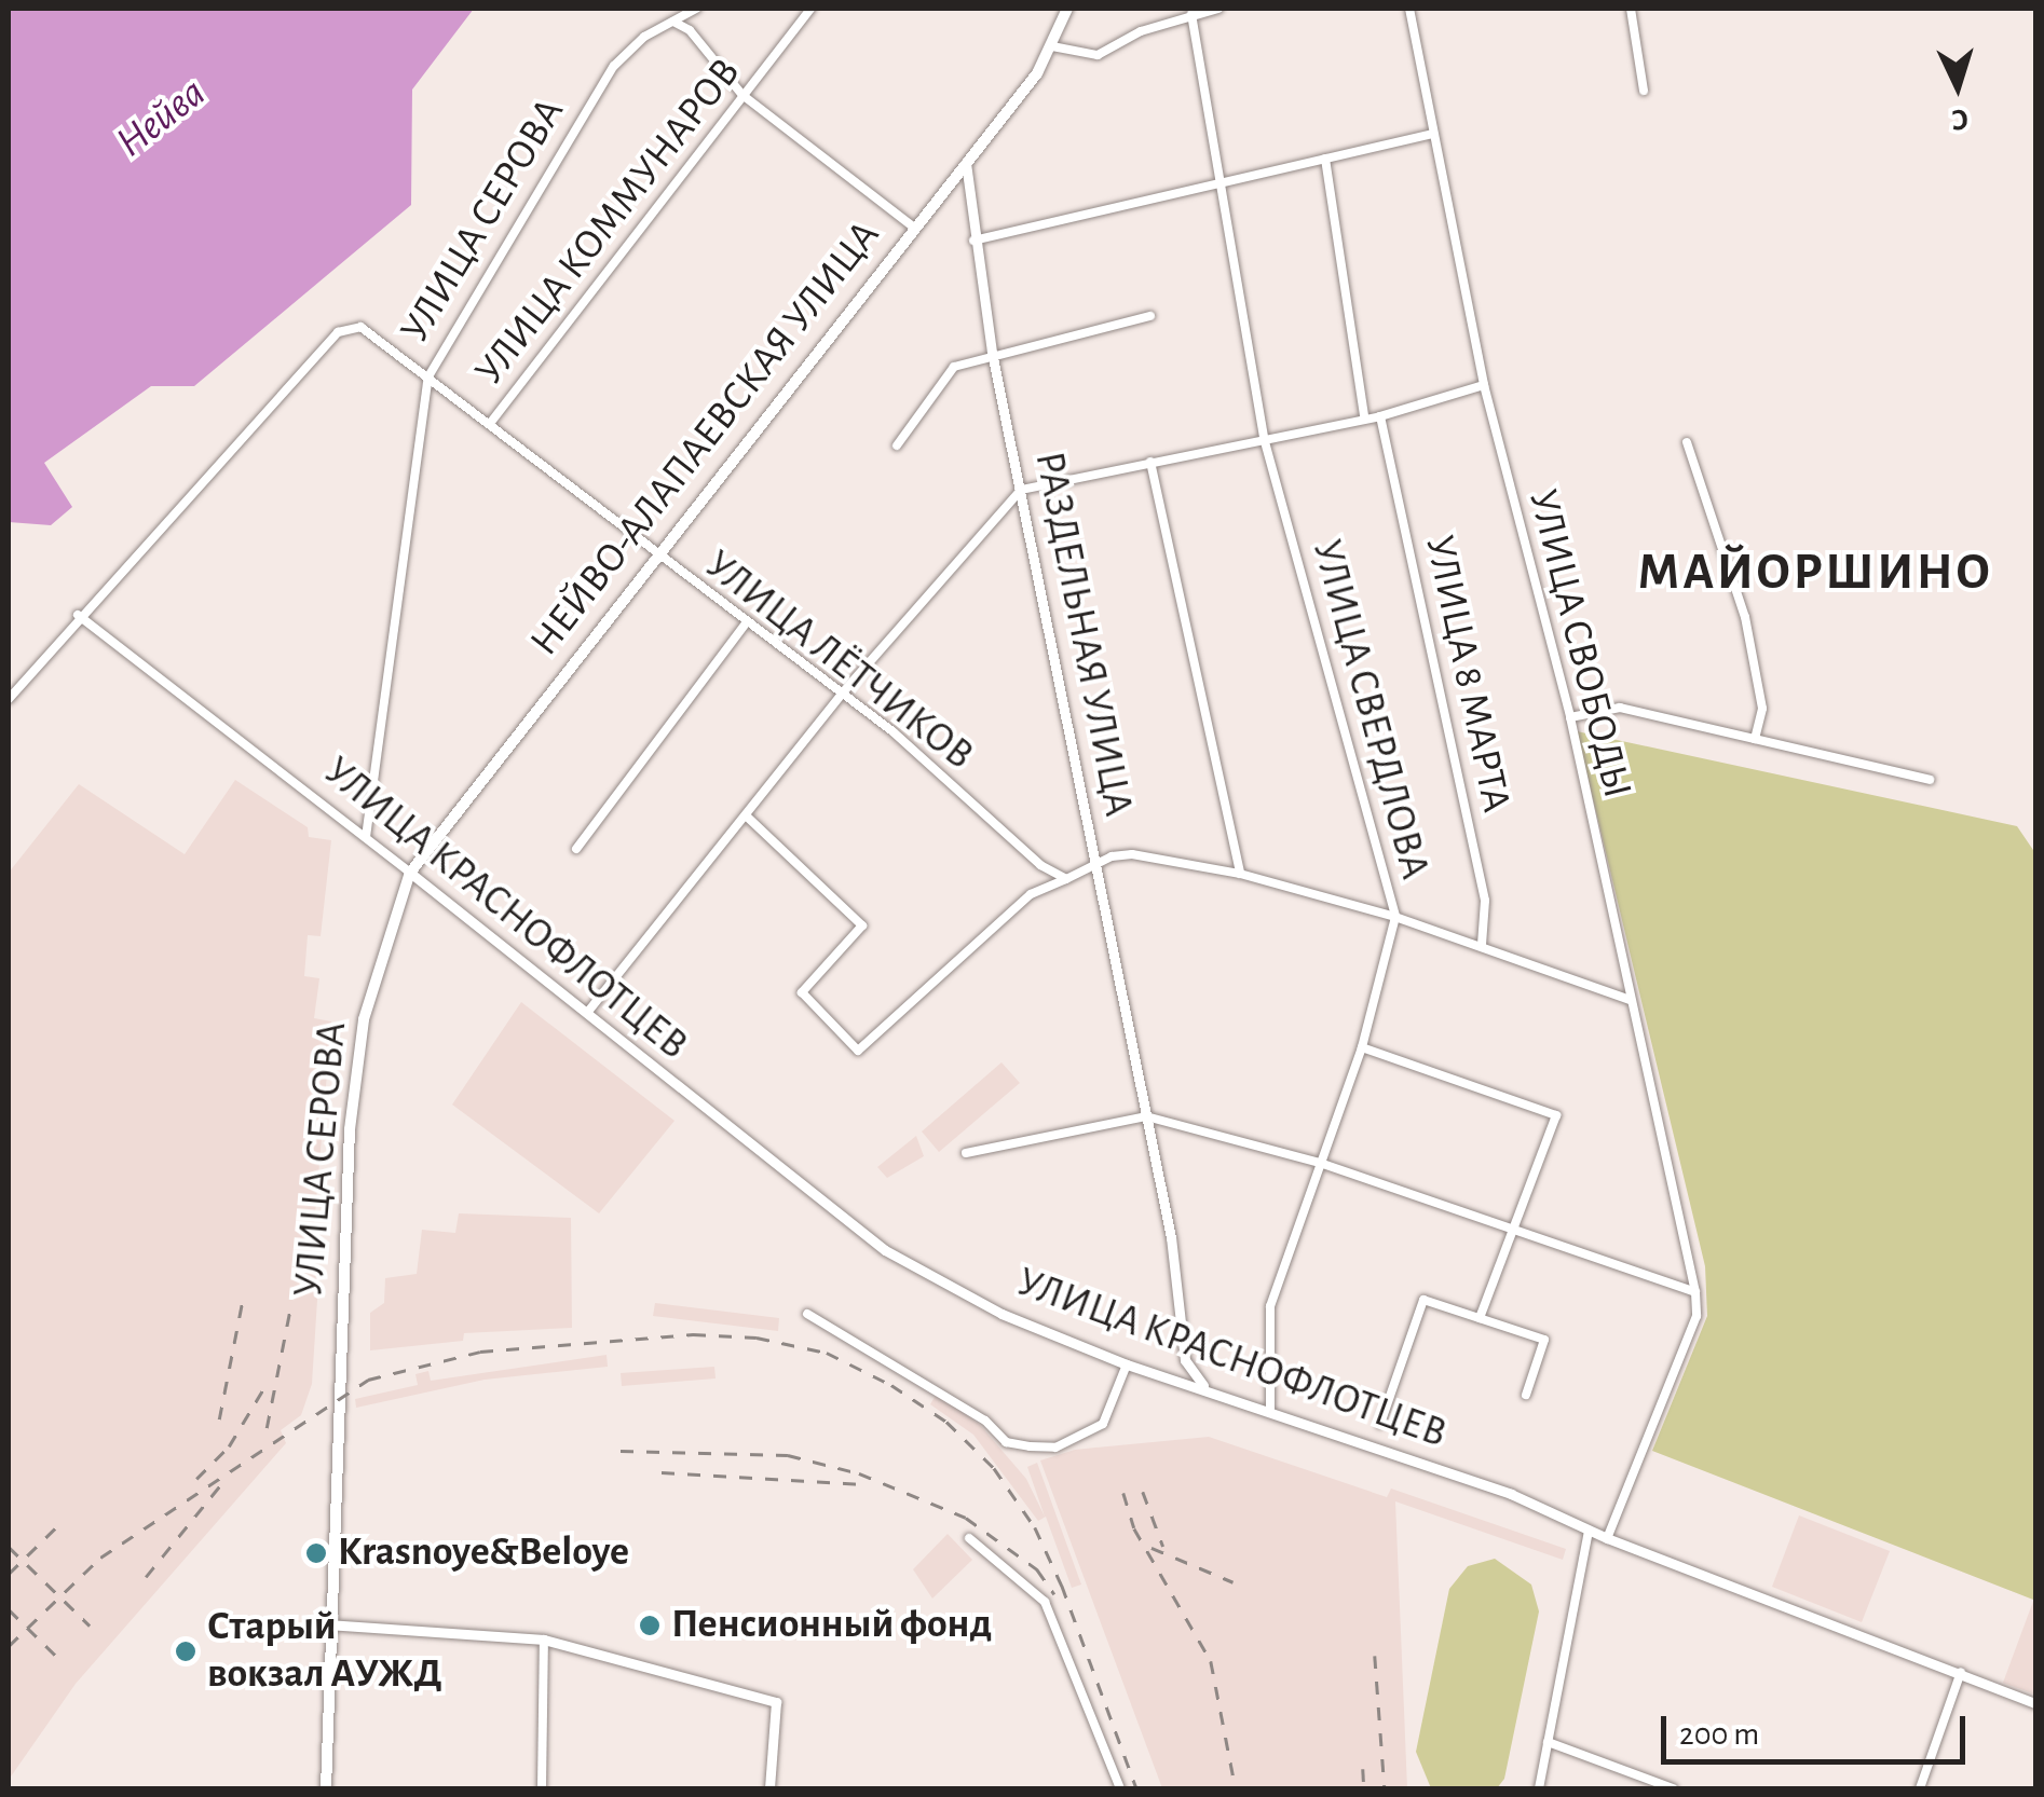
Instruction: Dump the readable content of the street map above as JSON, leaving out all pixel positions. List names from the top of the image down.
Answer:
{
  "streets": {
    "main road": ["УЛИЦА СЕРОВА", "НЕЙВО-АЛАПАЕВСКАЯ УЛИЦА"],
    "street": [
      "УЛИЦА КОММУНАРОВ",
      "РАЗДЕЛЬНАЯ УЛИЦА",
      "УЛИЦА СВОБОДЫ",
      "УЛИЦА ЛЁТЧИКОВ",
      "УЛИЦА 8 МАРТА",
      "УЛИЦА СВЕРДЛОВА",
      "УЛИЦА КРАСНОФЛОТЦЕВ"
    ]
  },
  "crossings": [
    ["УЛИЦА СЕРОВА", "НЕЙВО-АЛАПАЕВСКАЯ УЛИЦА"],
    ["УЛИЦА СЕРОВА", "УЛИЦА ЛЁТЧИКОВ"],
    ["УЛИЦА СЕРОВА", "УЛИЦА КРАСНОФЛОТЦЕВ"],
    ["УЛИЦА КОММУНАРОВ", "УЛИЦА ЛЁТЧИКОВ"],
    ["НЕЙВО-АЛАПАЕВСКАЯ УЛИЦА", "РАЗДЕЛЬНАЯ УЛИЦА"],
    ["НЕЙВО-АЛАПАЕВСКАЯ УЛИЦА", "УЛИЦА ЛЁТЧИКОВ"],
    ["НЕЙВО-АЛАПАЕВСКАЯ УЛИЦА", "УЛИЦА КРАСНОФЛОТЦЕВ"],
    ["РАЗДЕЛЬНАЯ УЛИЦА", "УЛИЦА КРАСНОФЛОТЦЕВ"],
    ["УЛИЦА ЛЁТЧИКОВ", "УЛИЦА КРАСНОФЛОТЦЕВ"],
    ["УЛИЦА СВЕРДЛОВА", "УЛИЦА КРАСНОФЛОТЦЕВ"]
  ],
  "districts": ["МАЙОРШИНО"],
  "water": ["Нейва"],
  "places": ["Krasnoye&Beloye", "Пенсионный фонд", "Старый вокзал АУЖД"],
  "scale_bar": "200 m",
  "north": "bottom"
}
